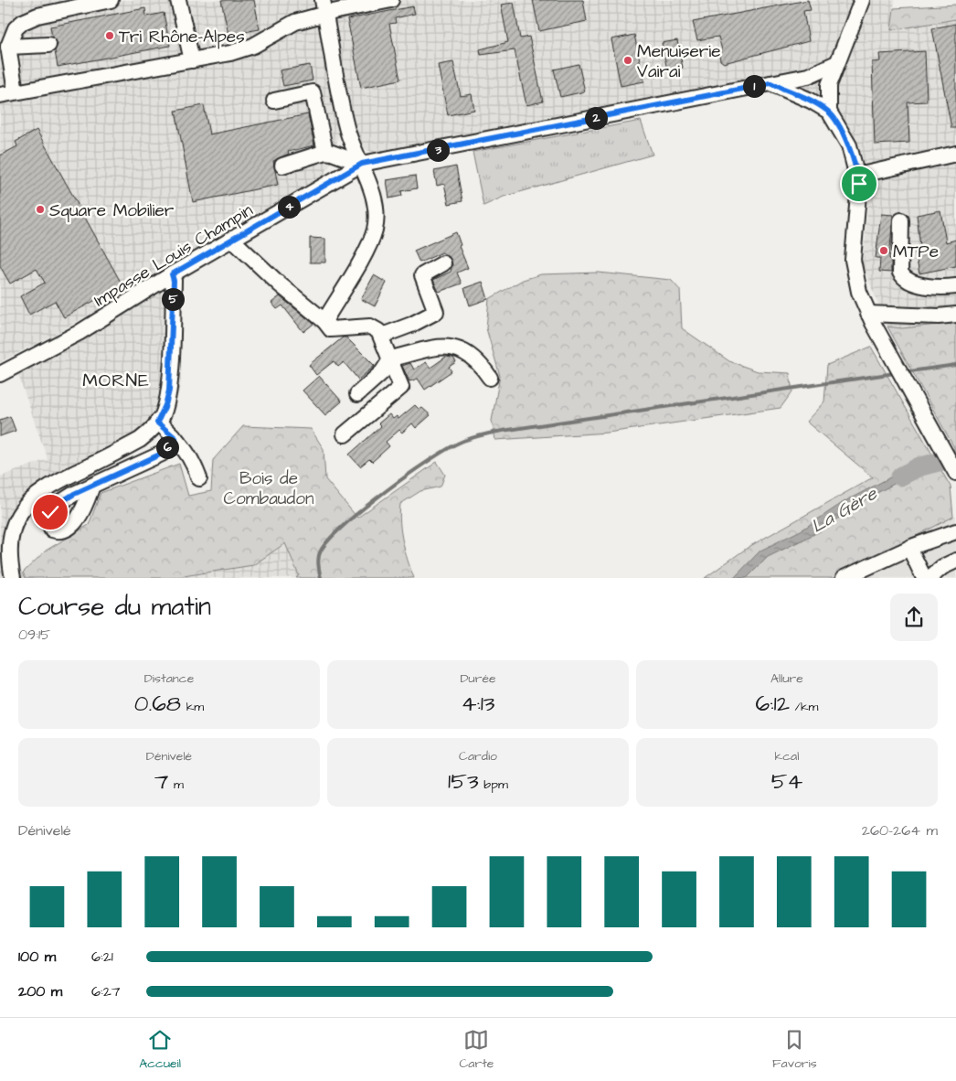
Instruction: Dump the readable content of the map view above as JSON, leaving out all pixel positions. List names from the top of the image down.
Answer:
{
  "streets": {
    "street": ["Impasse Louis Champin"]
  },
  "districts": ["MORNE"],
  "water": ["La Gère"],
  "parks": ["Bois de Combaudon"],
  "places": [
    "Tri Rhône-Alpes",
    "Menuiserie Vairai",
    "Square Mobilier",
    "MTPe"
  ],
  "page": {
    "pins": [
      "1",
      "2",
      "3",
      "4",
      "5",
      "6"
    ],
    "heading": ["Course du matin", "09:15"],
    "stats": [
      ["Distance", "0.68 km"],
      ["Durée", "4:13"],
      ["Allure", "6:12 /km"],
      ["Dénivelé", "7 m"],
      ["Cardio", "153 bpm"],
      ["kcal", "54"]
    ],
    "chart": ["Dénivelé", "260–264 m"],
    "list": [
      {
        "name": "100 m",
        "note": "6:21"
      },
      {
        "name": "200 m",
        "note": "6:27"
      }
    ],
    "tabs": ["Accueil", "Carte", "Favoris"]
  }
}
